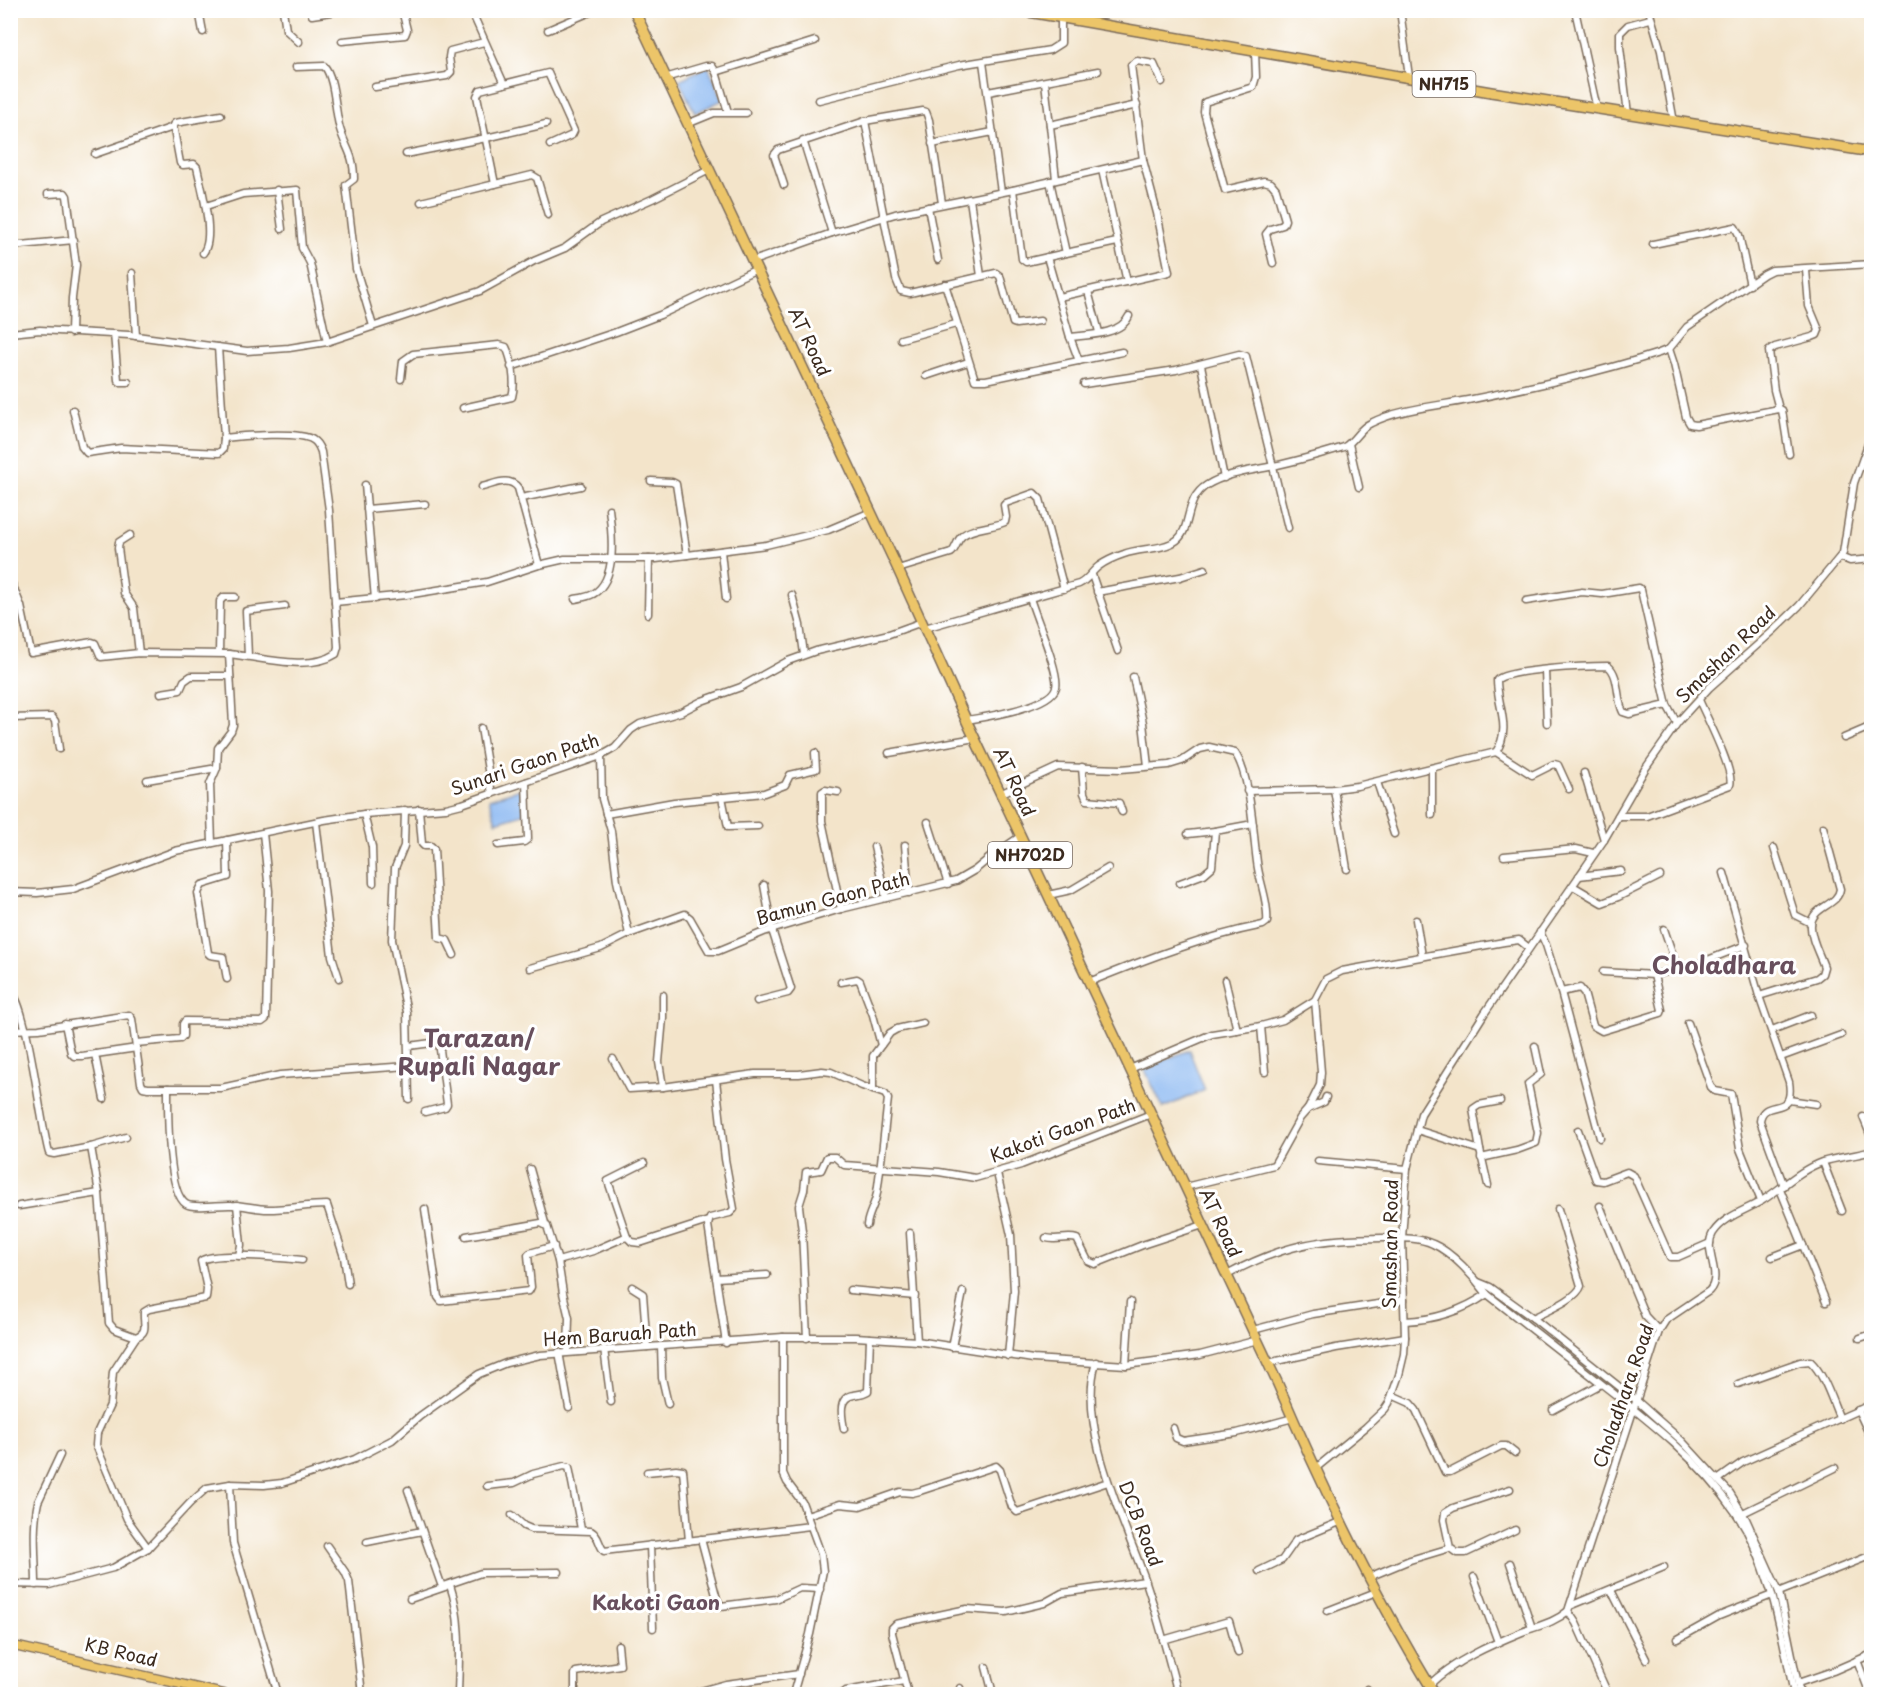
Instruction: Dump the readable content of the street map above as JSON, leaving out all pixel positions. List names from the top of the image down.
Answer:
{
  "streets": {
    "highway": ["NH715", "AT Road", "NH702D"],
    "main road": ["KB Road"],
    "street": [
      "Smashan Road",
      "Sunari Gaon Path",
      "Bamun Gaon Path",
      "Kakoti Gaon Path",
      "Hem Baruah Path",
      "Choladhara Road",
      "DCB Road"
    ]
  },
  "crossings": [
    ["AT Road", "Smashan Road"],
    ["AT Road", "Sunari Gaon Path"],
    ["AT Road", "Bamun Gaon Path"],
    ["AT Road", "Kakoti Gaon Path"],
    ["AT Road", "Hem Baruah Path"],
    ["Kakoti Gaon Path", "Hem Baruah Path"],
    ["Hem Baruah Path", "DCB Road"]
  ],
  "districts": ["Choladhara", "Tarazan/ Rupali Nagar", "Kakoti Gaon"]
}
